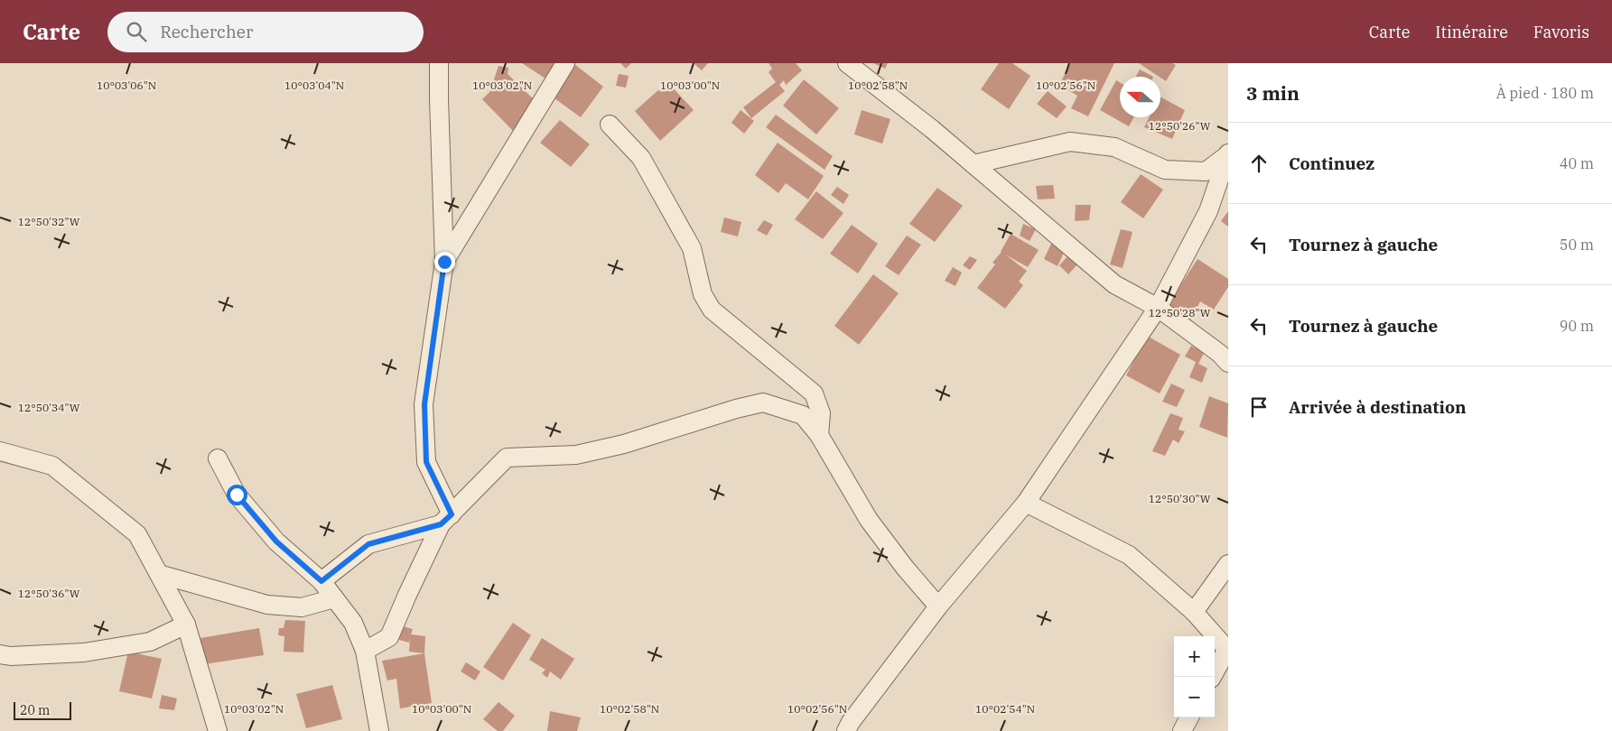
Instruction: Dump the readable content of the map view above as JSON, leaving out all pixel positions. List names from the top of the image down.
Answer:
{
  "scale_bar": "20 m",
  "north": "left",
  "page": {
    "header": "Carte",
    "search": "Rechercher",
    "nav": ["Carte", "Itinéraire", "Favoris"],
    "heading": ["3 min", "À pied · 180 m"],
    "list": [
      ["Continuez", "40 m"],
      ["Tournez à gauche", "50 m"],
      ["Tournez à gauche", "90 m"],
      "Arrivée à destination"
    ],
    "map_buttons": ["+", "−"],
    "scale": "20 m"
  },
  "coordinates": [
    "10°03'04\"N",
    "10°03'00\"N",
    "10°02'58\"N",
    "10°03'06\"N",
    "10°03'02\"N",
    "10°02'56\"N",
    "12°50'26\"W",
    "12°50'32\"W",
    "12°50'28\"W",
    "12°50'34\"W",
    "12°50'30\"W",
    "12°50'36\"W",
    "10°02'54\"N"
  ]
}
